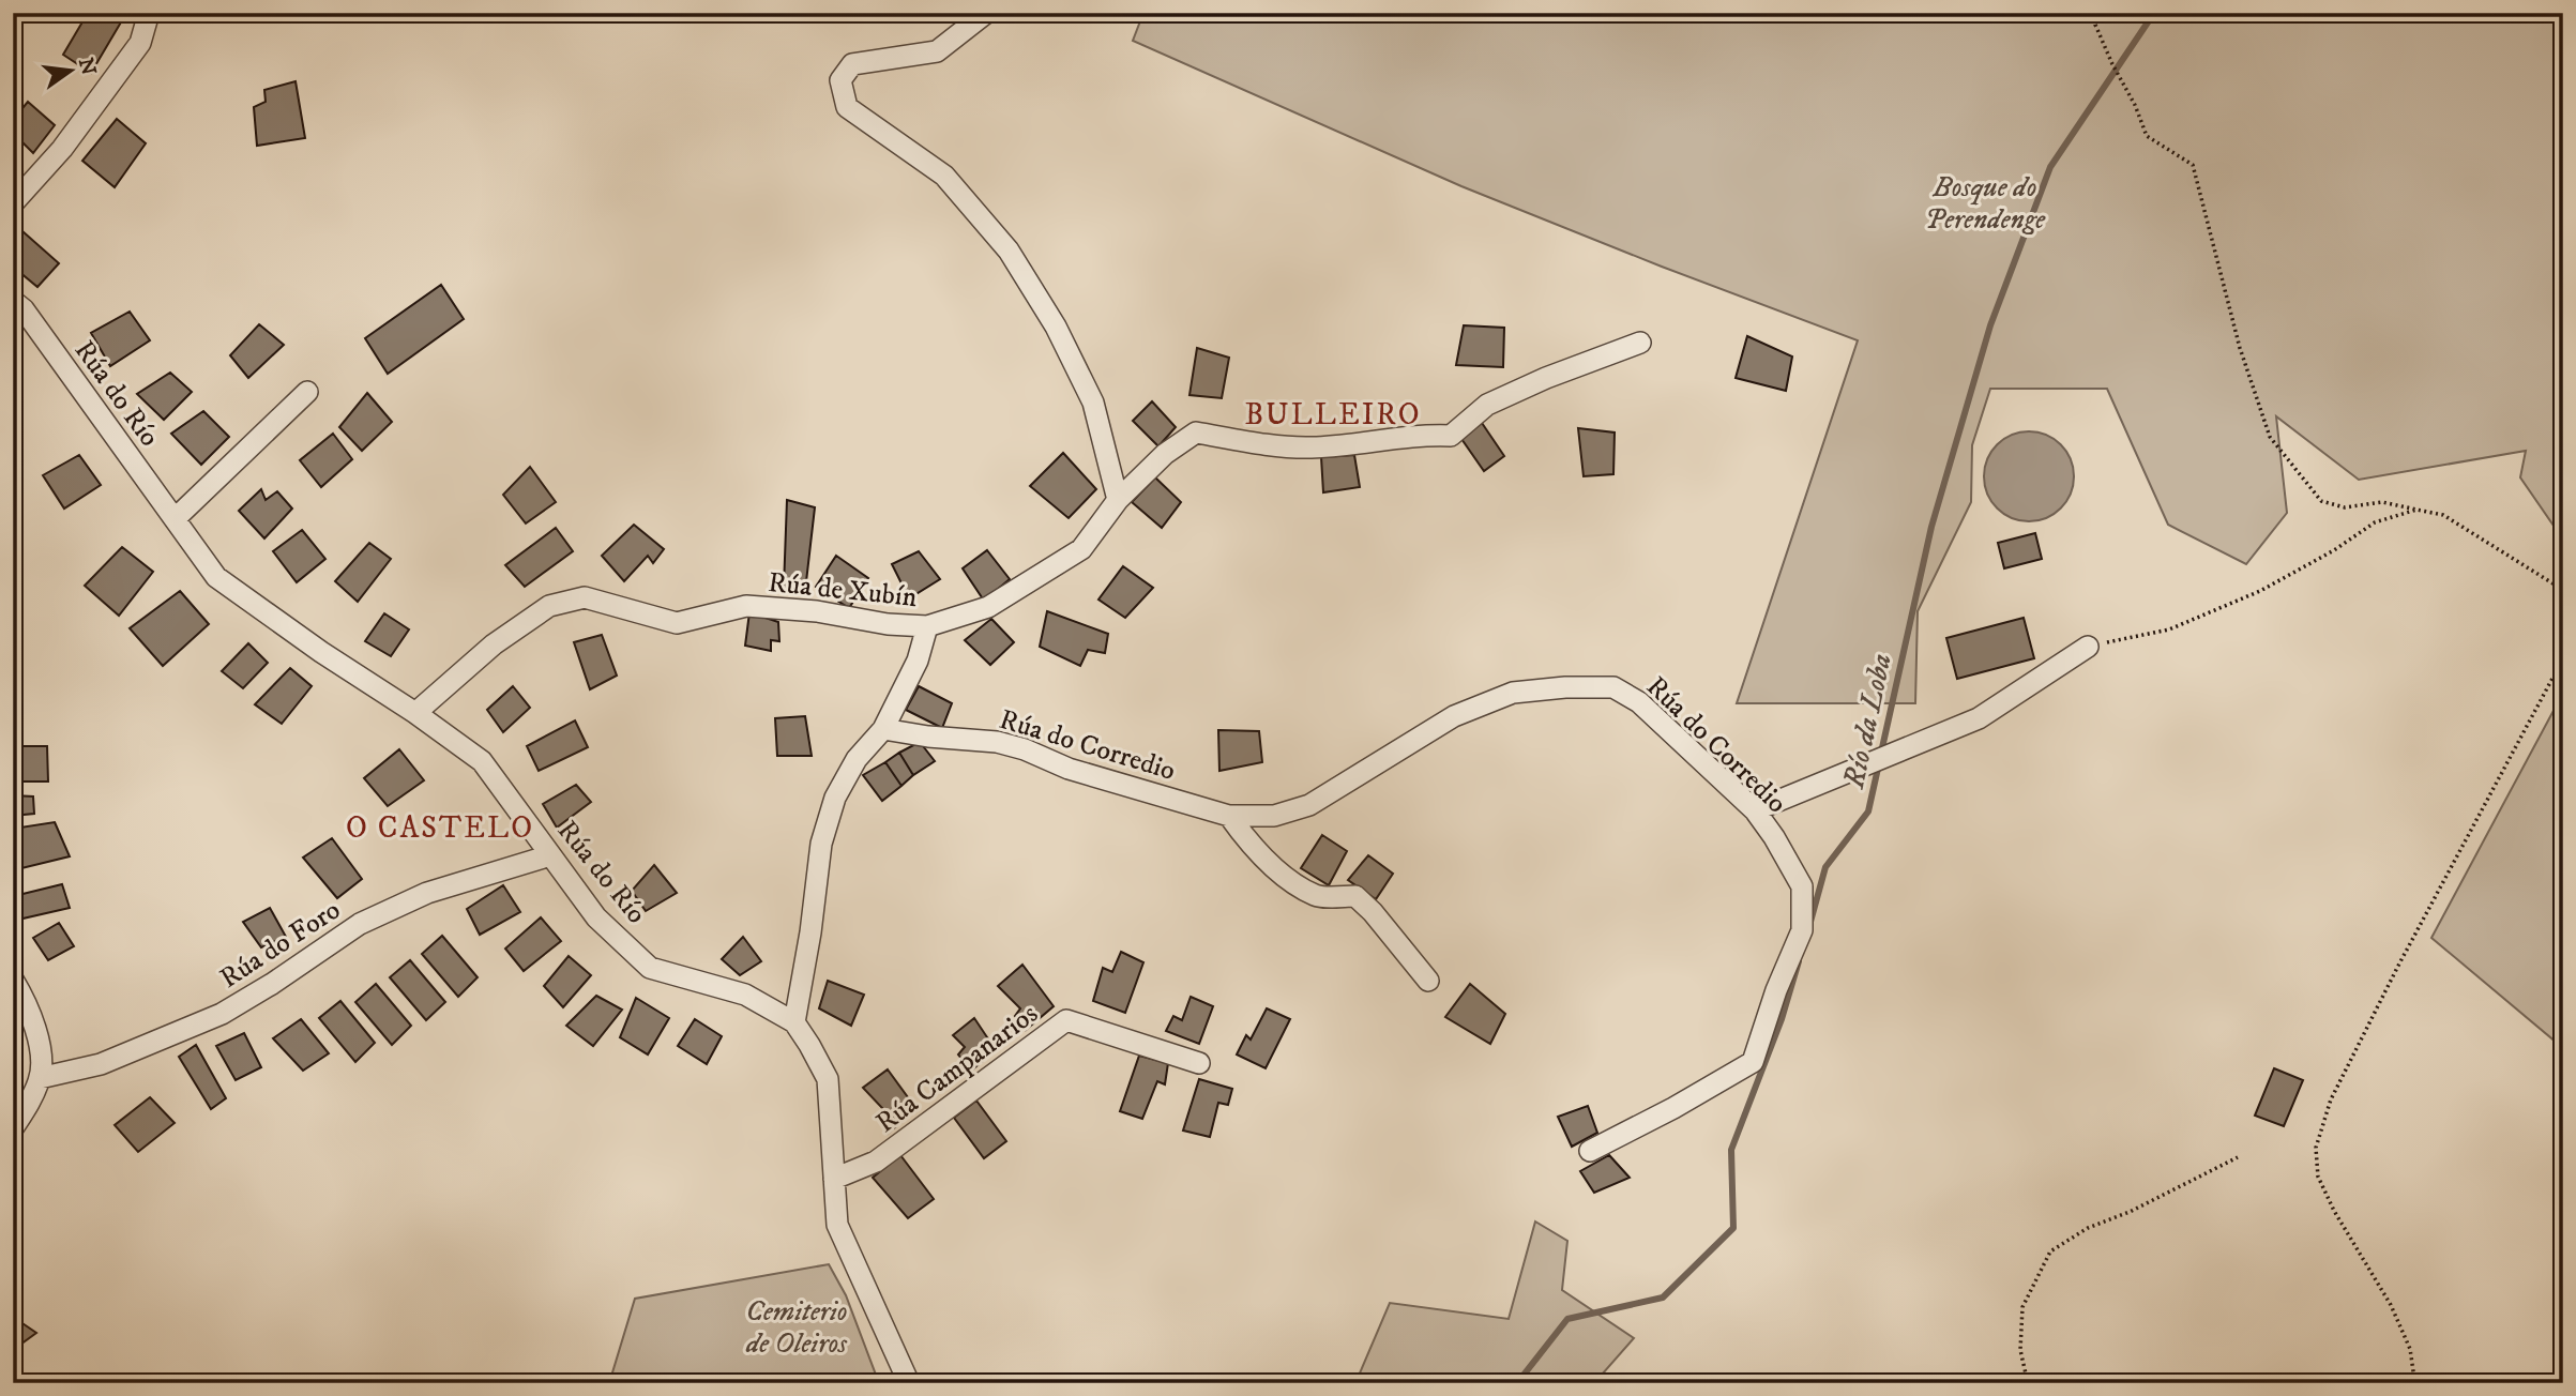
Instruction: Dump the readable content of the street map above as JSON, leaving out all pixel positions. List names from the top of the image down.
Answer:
{
  "streets": {
    "street": [
      "Rúa do Río",
      "Rúa de Xubín",
      "Rúa do Corredio",
      "Rúa do Foro",
      "Rúa Campanarios"
    ]
  },
  "crossings": [
    ["Rúa do Río", "Rúa de Xubín"],
    ["Rúa do Río", "Rúa do Foro"],
    ["Rúa do Río", "Rúa Campanarios"],
    ["Rúa de Xubín", "Rúa do Corredio"]
  ],
  "districts": ["BULLEIRO", "O CASTELO"],
  "water": ["Río da Loba"],
  "parks": ["Bosque do Perendenge", "Cemiterio de Oleiros"],
  "north": "right"
}
